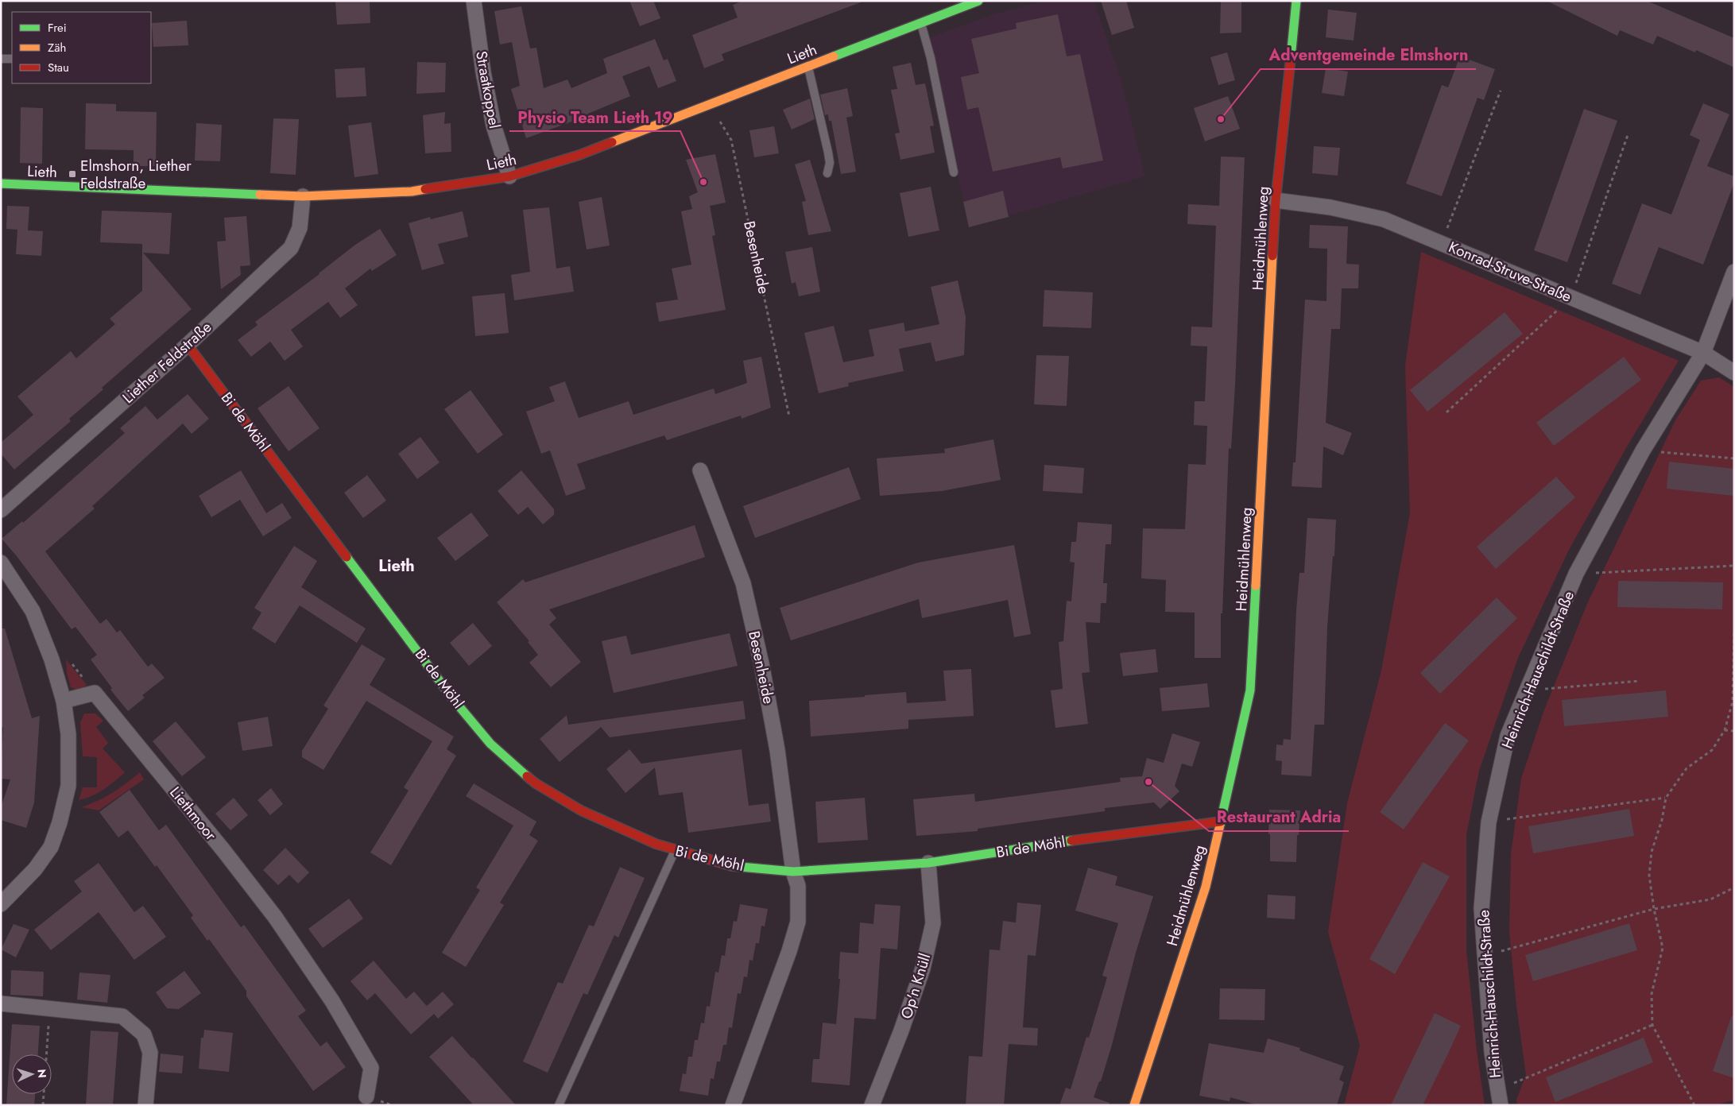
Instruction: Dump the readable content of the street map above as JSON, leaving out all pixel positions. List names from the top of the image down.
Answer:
{
  "streets": {
    "street": [
      "Lieth",
      "Straatkoppel",
      "Heidmühlenweg",
      "Besenheide",
      "Konrad-Struve-Straße",
      "Liether Feldstraße",
      "Bi de Möhl",
      "Heinrich-Hauschildt-Straße",
      "Liethmoor",
      "Op'n Knüll"
    ]
  },
  "crossings": [
    ["Lieth", "Straatkoppel"],
    ["Lieth", "Besenheide"],
    ["Lieth", "Liether Feldstraße"],
    ["Heidmühlenweg", "Konrad-Struve-Straße"],
    ["Heidmühlenweg", "Bi de Möhl"],
    ["Besenheide", "Bi de Möhl"],
    ["Konrad-Struve-Straße", "Heinrich-Hauschildt-Straße"],
    ["Liether Feldstraße", "Bi de Möhl"],
    ["Bi de Möhl", "Op'n Knüll"]
  ],
  "districts": ["Lieth"],
  "places": {
    "other": ["Adventgemeinde Elmshorn", "Physio Team Lieth 19", "Restaurant Adria"],
    "transit": ["Elmshorn, Liether Feldstraße"]
  },
  "legend": ["Frei", "Zäh", "Stau"],
  "north": "right"
}
